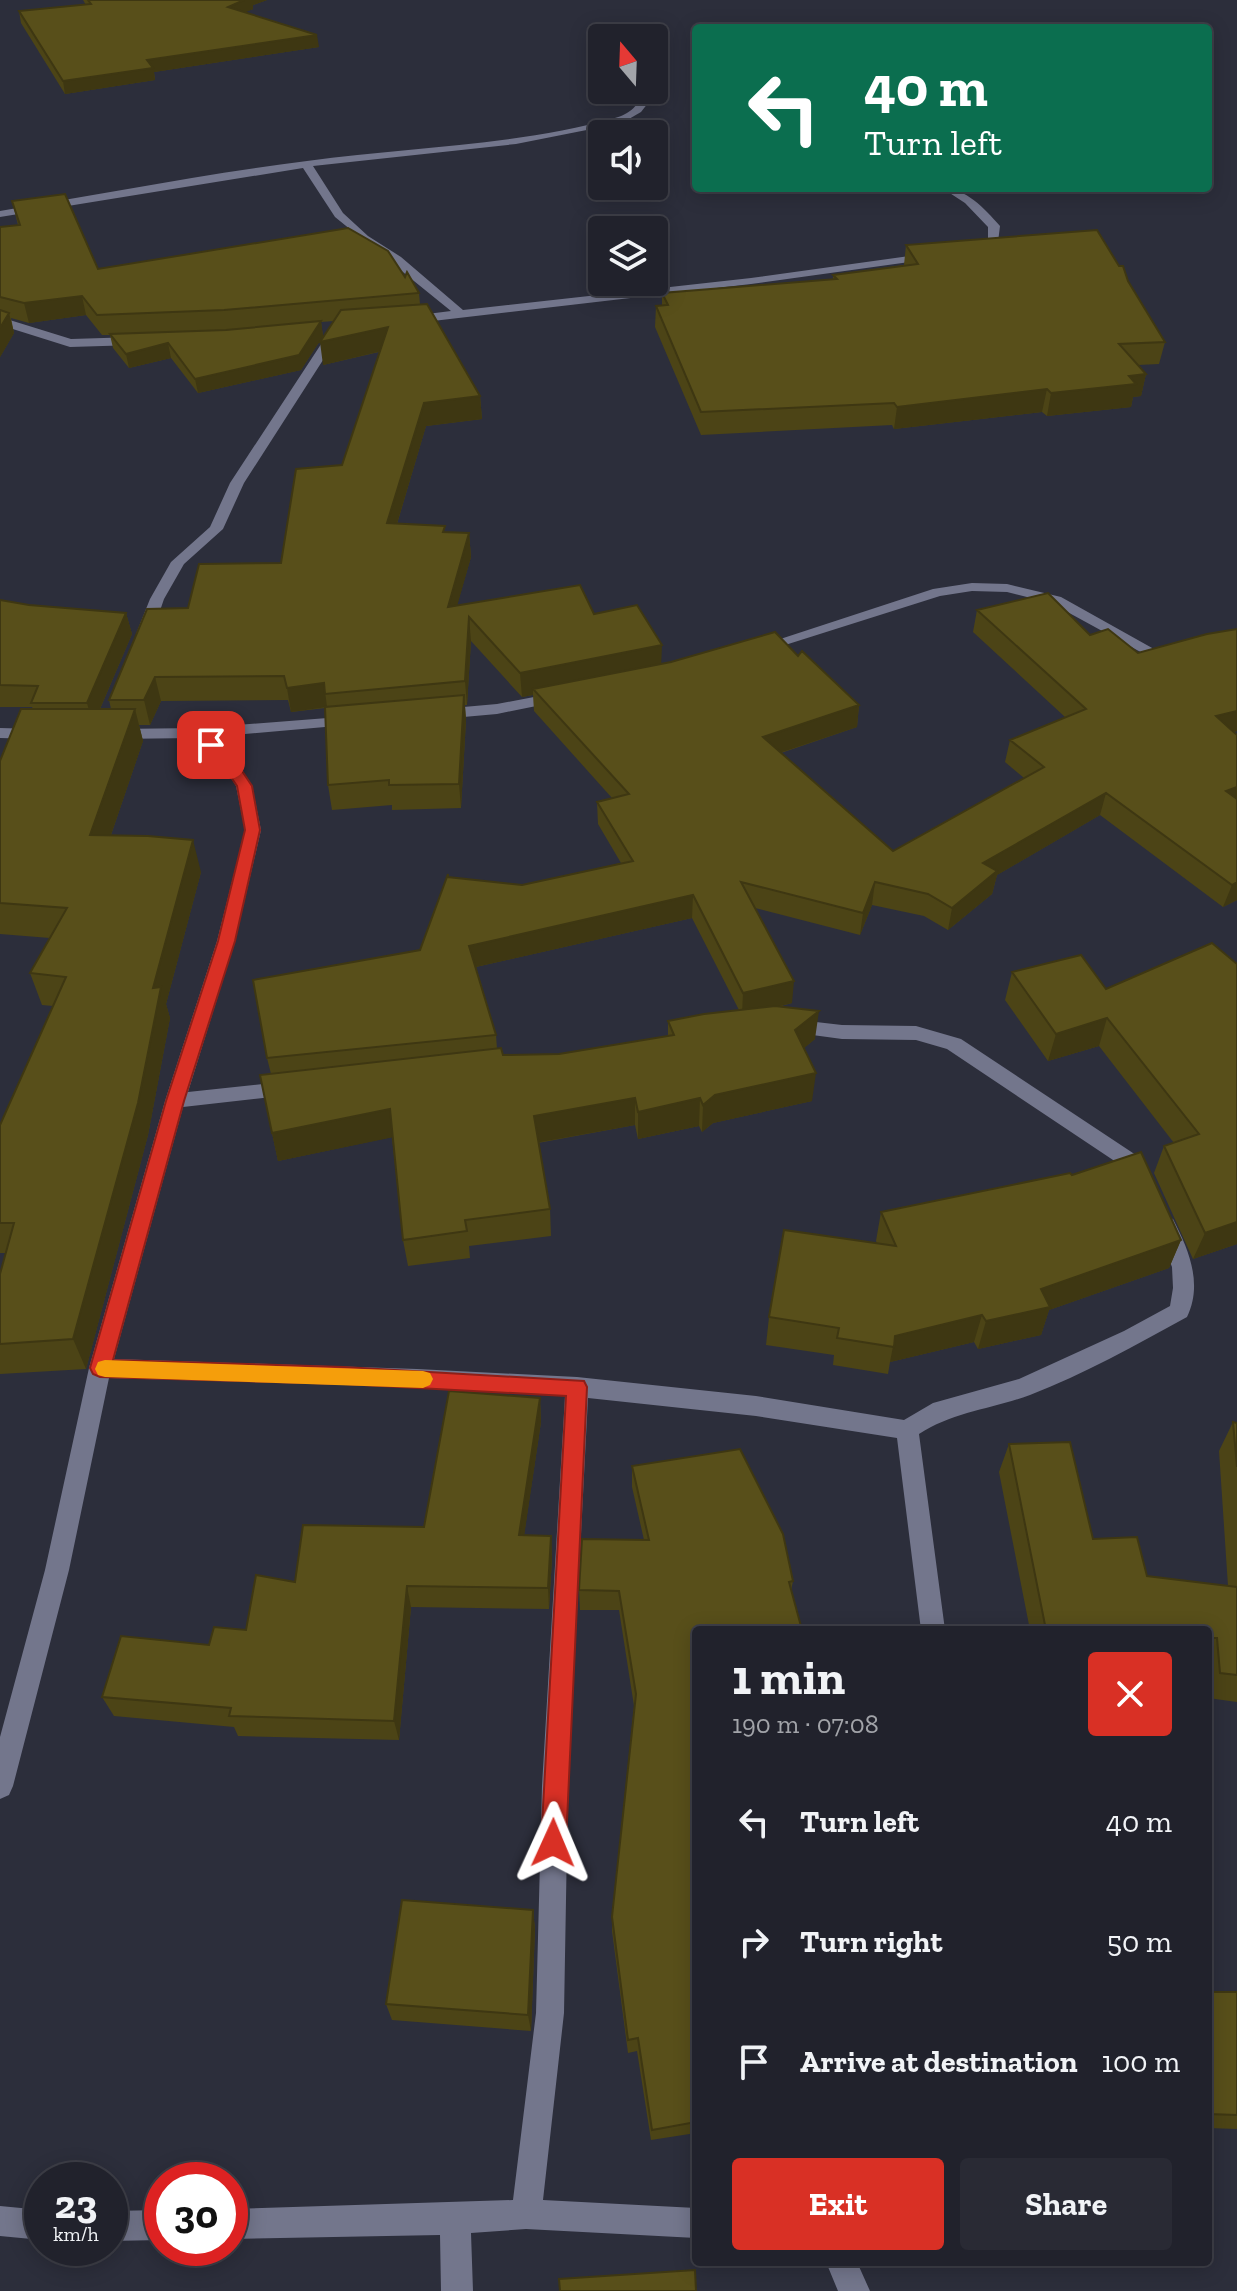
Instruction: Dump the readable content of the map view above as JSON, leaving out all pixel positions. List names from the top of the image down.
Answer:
{
  "north": "top",
  "page": {
    "turn": ["40 m", "Turn left"],
    "heading": ["1 min", "190 m · 07:08"],
    "list": [
      {
        "name": "Turn left",
        "value": "40 m"
      },
      {
        "name": "Turn right",
        "value": "50 m"
      },
      {
        "name": "Arrive at destination",
        "value": "100 m"
      }
    ],
    "buttons": ["Exit", "Share"],
    "speed": "23 km/h",
    "limit": "30"
  }
}
